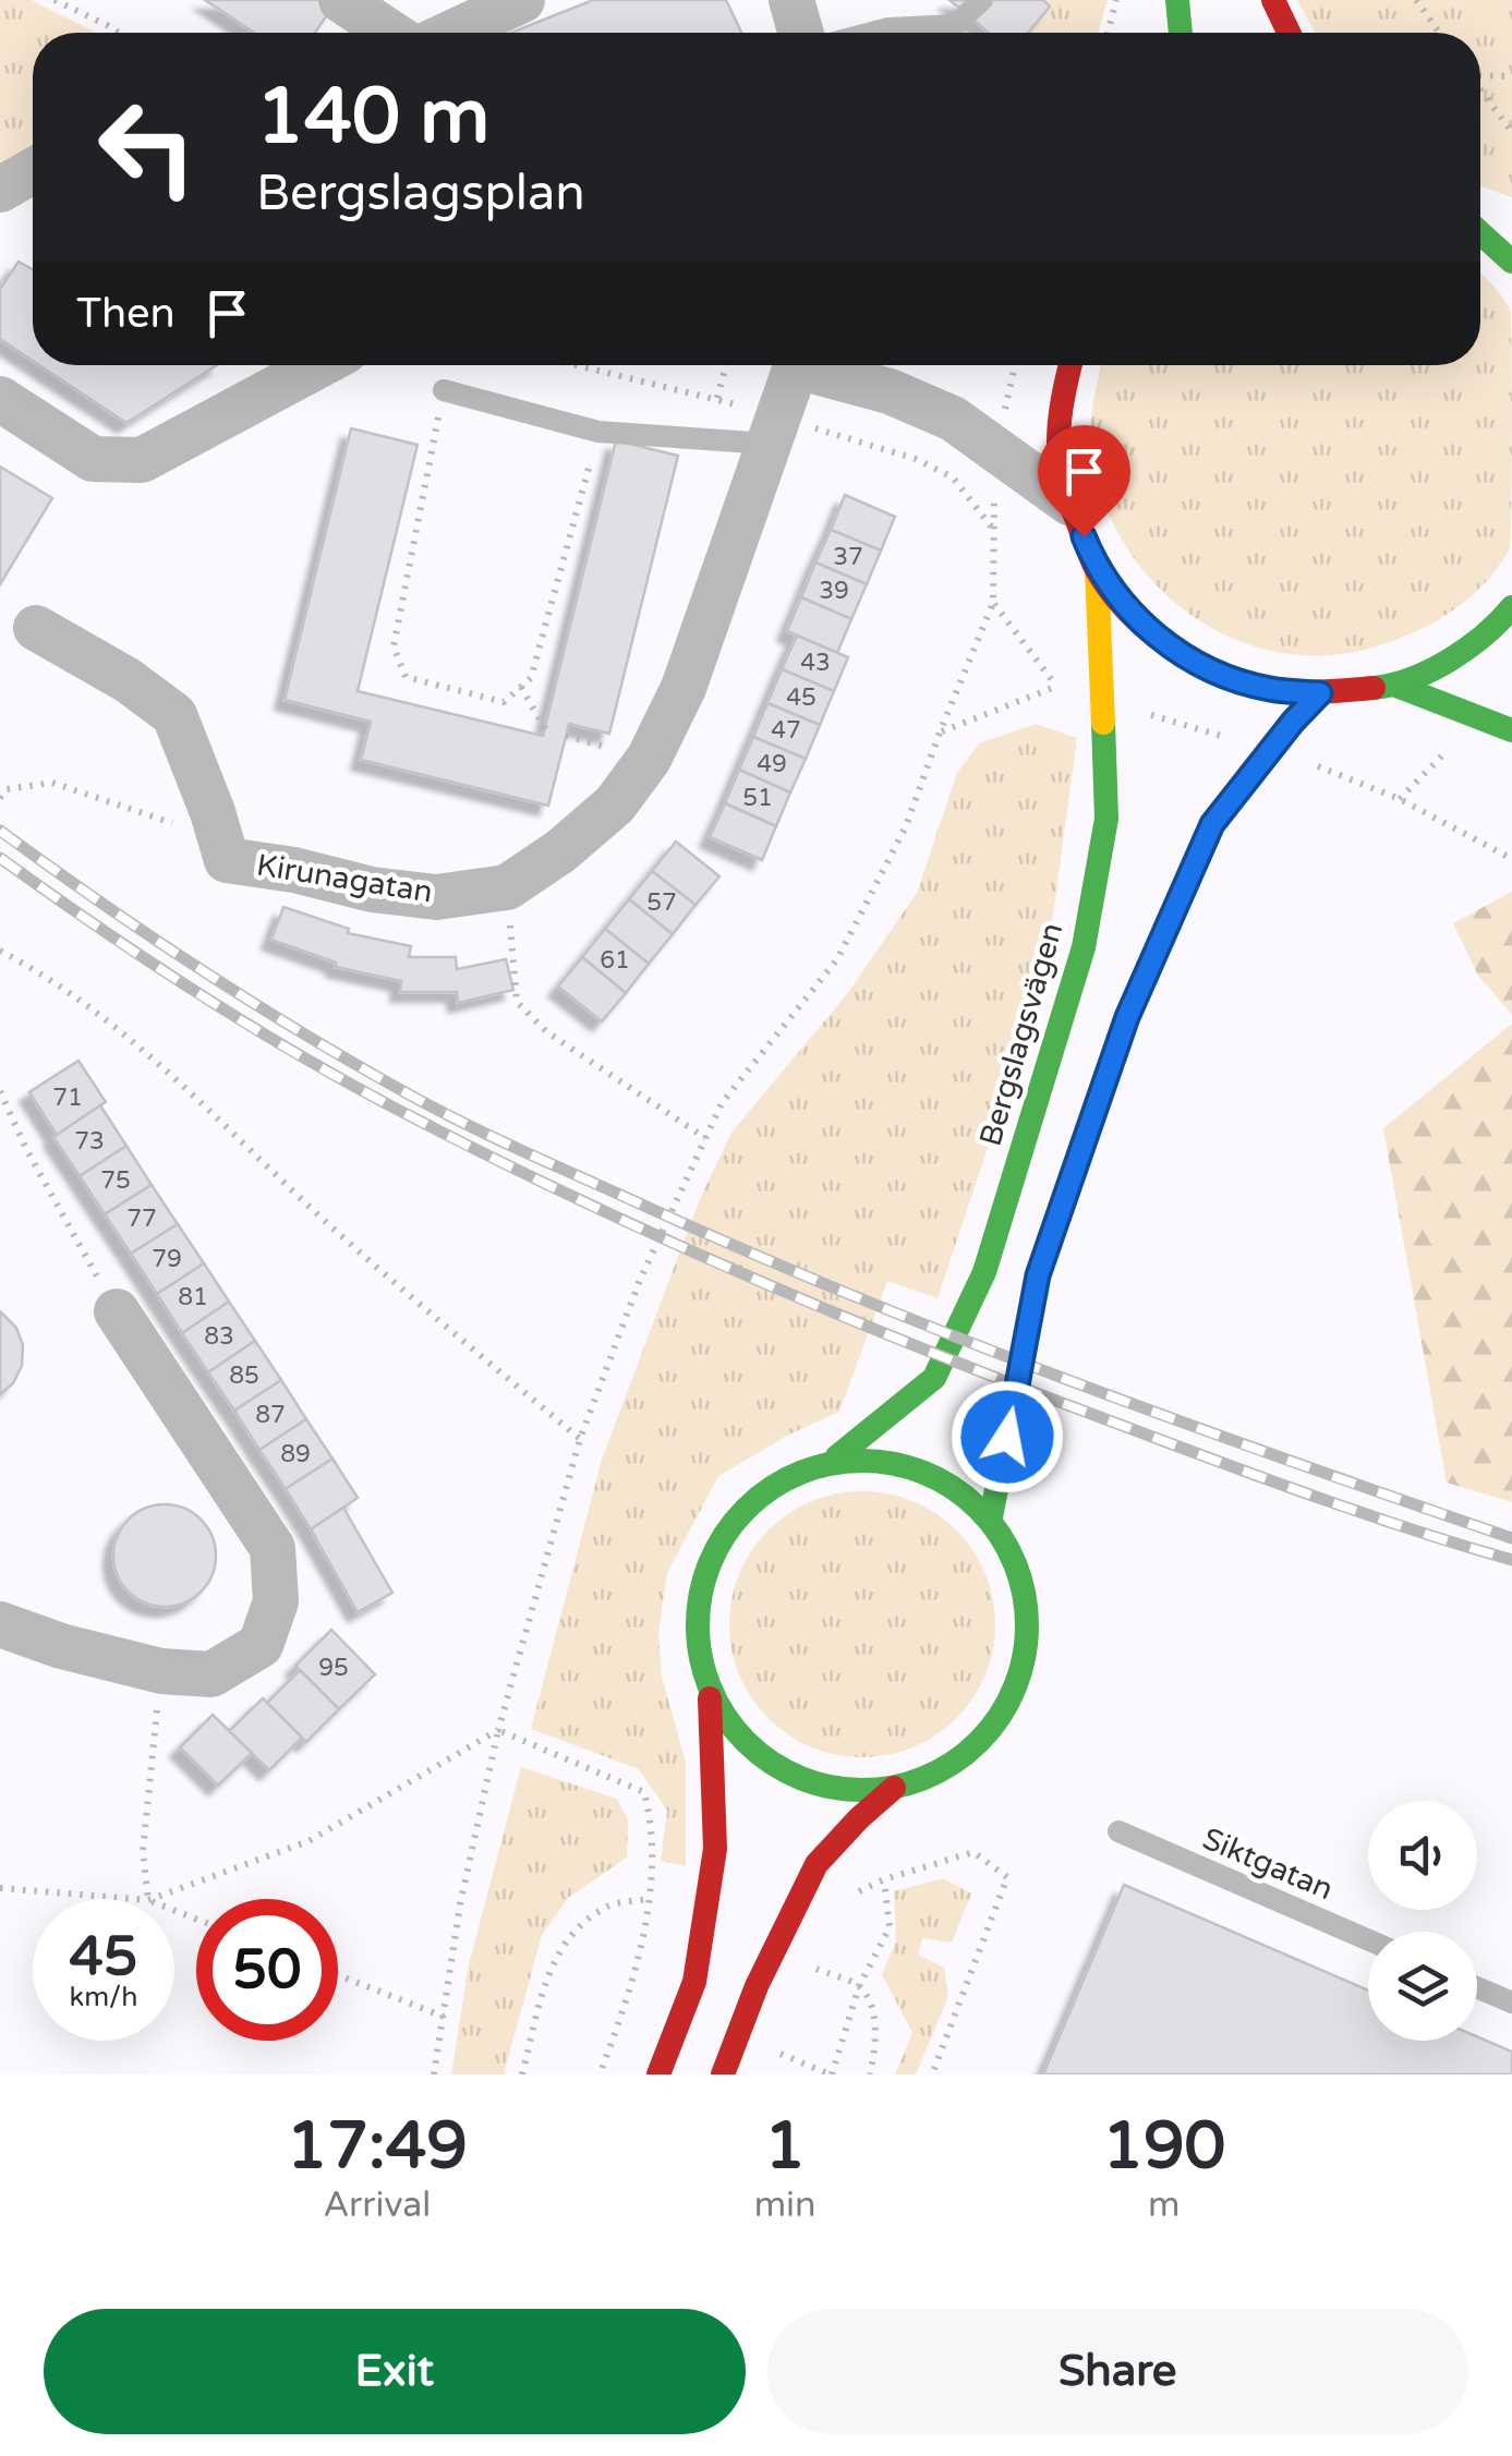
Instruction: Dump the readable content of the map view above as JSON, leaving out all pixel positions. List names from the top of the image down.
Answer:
{
  "streets": {
    "main road": ["Bergslagsvägen"],
    "street": ["Kirunagatan"],
    "lane": ["Siktgatan"]
  },
  "house_numbers": [
    "37",
    "39",
    "43",
    "45",
    "47",
    "49",
    "51",
    "57",
    "61",
    "71",
    "73",
    "75",
    "77",
    "79",
    "81",
    "83",
    "85",
    "87",
    "89",
    "95"
  ],
  "page": {
    "turn": ["140 m", "Bergslagsplan"],
    "then": "Then",
    "speed": "45 km/h",
    "limit": "50",
    "eta": [
      "17:49",
      "Arrival",
      "1",
      "min",
      "190",
      "m"
    ],
    "buttons": ["Exit", "Share"]
  }
}
